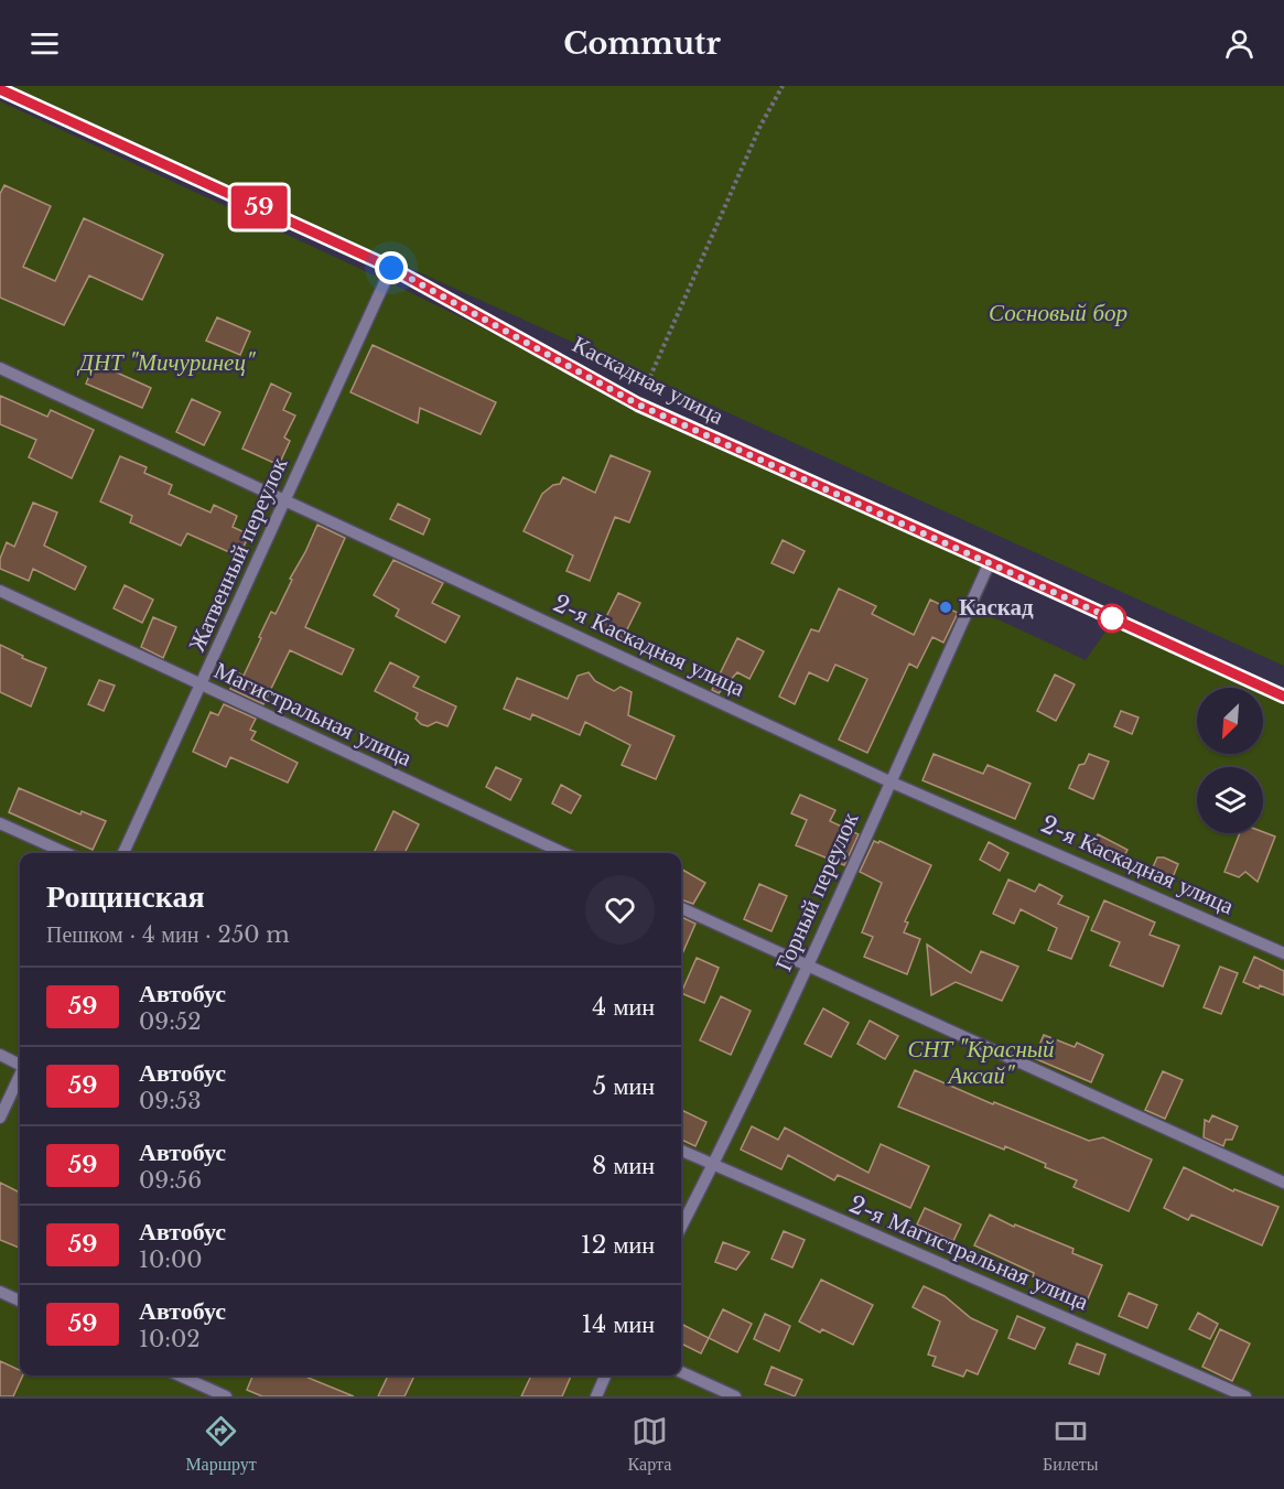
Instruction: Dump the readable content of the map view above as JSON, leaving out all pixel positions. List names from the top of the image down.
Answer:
{
  "streets": {
    "street": ["Каскадная улица"],
    "lane": [
      "Жатвенный переулок",
      "2-я Каскадная улица",
      "Магистральная улица",
      "Горный переулок",
      "2-я Магистральная улица"
    ]
  },
  "crossings": [
    ["Каскадная улица", "Жатвенный переулок"],
    ["Каскадная улица", "Горный переулок"],
    ["Жатвенный переулок", "2-я Каскадная улица"],
    ["Жатвенный переулок", "Магистральная улица"],
    ["2-я Каскадная улица", "Горный переулок"],
    ["Горный переулок", "2-я Магистральная улица"]
  ],
  "parks": ["Сосновый бор", "ДНТ \"Мичуринец\"", "СНТ \"Красный Аксай\""],
  "places": ["Каскад"],
  "lines": ["bus line 59"],
  "north": "bottom left",
  "page": {
    "header": "Commutr",
    "on_map": "59",
    "heading": ["Рощинская", "Пешком · 4 мин · 250 m"],
    "list": [
      {
        "mark": "59",
        "name": "Автобус",
        "note": "09:52",
        "value": "4 мин"
      },
      {
        "mark": "59",
        "name": "Автобус",
        "note": "09:53",
        "value": "5 мин"
      },
      {
        "mark": "59",
        "name": "Автобус",
        "note": "09:56",
        "value": "8 мин"
      },
      {
        "mark": "59",
        "name": "Автобус",
        "note": "10:00",
        "value": "12 мин"
      },
      {
        "mark": "59",
        "name": "Автобус",
        "note": "10:02",
        "value": "14 мин"
      }
    ],
    "tabs": ["Маршрут", "Карта", "Билеты"]
  }
}
